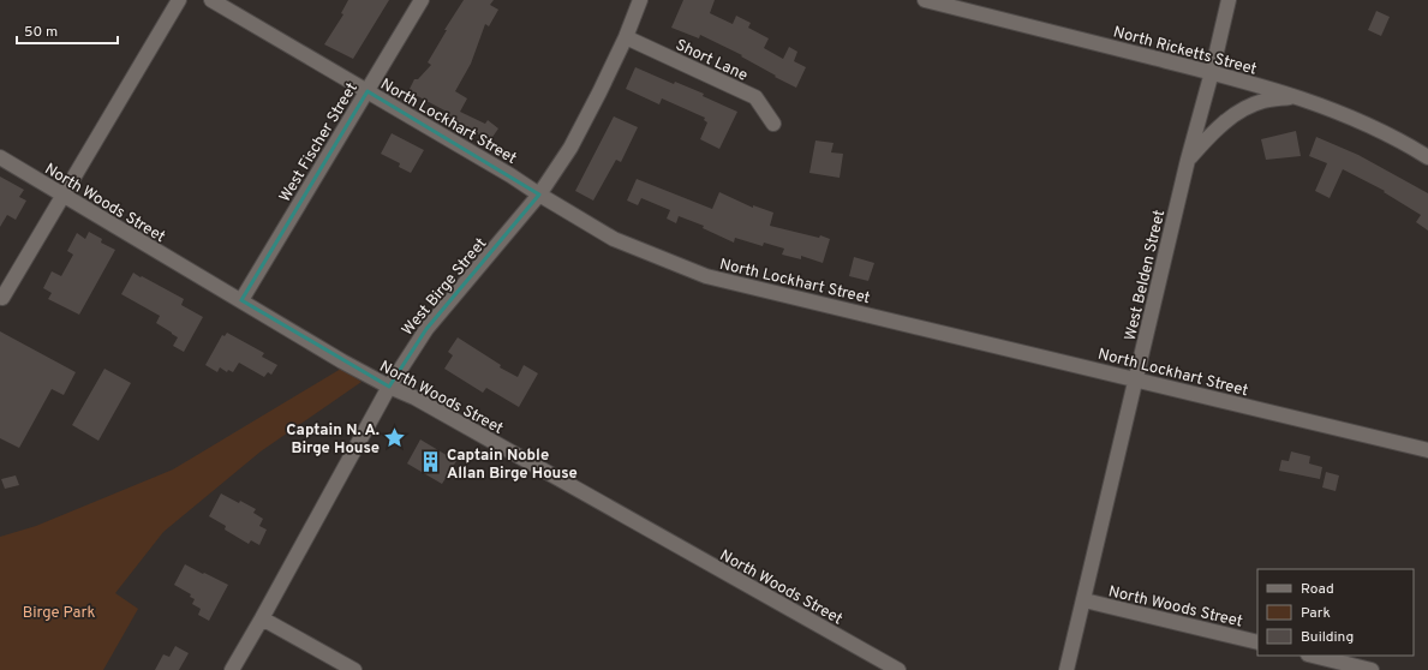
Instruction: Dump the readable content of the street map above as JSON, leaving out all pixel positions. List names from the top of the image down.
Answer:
{
  "streets": {
    "street": [
      "North Ricketts Street",
      "Short Lane",
      "North Lockhart Street",
      "West Fischer Street",
      "North Woods Street",
      "West Belden Street",
      "West Birge Street"
    ]
  },
  "crossings": [
    ["North Ricketts Street", "West Belden Street"],
    ["Short Lane", "West Birge Street"],
    ["North Lockhart Street", "West Fischer Street"],
    ["North Lockhart Street", "West Belden Street"],
    ["North Lockhart Street", "West Birge Street"],
    ["West Fischer Street", "North Woods Street"],
    ["North Woods Street", "West Belden Street"],
    ["North Woods Street", "West Birge Street"]
  ],
  "parks": ["Birge Park"],
  "places": {
    "place": ["Captain N. A. Birge House"],
    "building": ["Captain Noble Allan Birge House"]
  },
  "legend": ["Road", "Park", "Building"],
  "scale_bar": "50 m"
}
